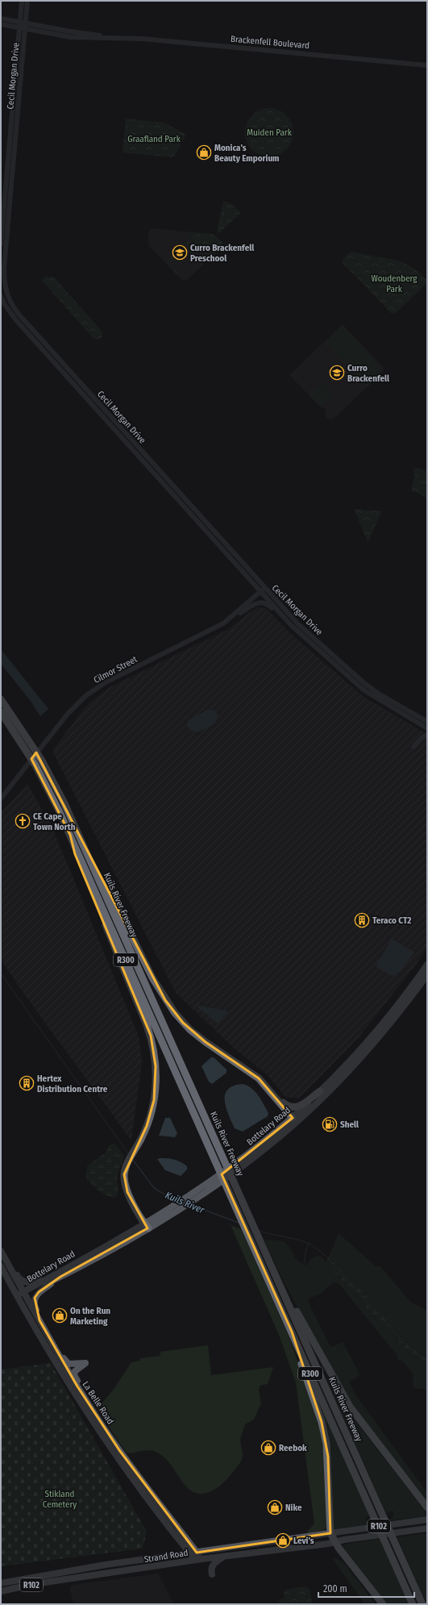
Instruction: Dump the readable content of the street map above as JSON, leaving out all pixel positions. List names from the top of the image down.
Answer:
{
  "streets": {
    "highway": ["Kuils River Freeway", "R300"],
    "main road": [
      "Bottelary Road",
      "La Belle Road",
      "R102",
      "Strand Road"
    ],
    "street": ["Brackenfell Boulevard", "Cecil Morgan Drive", "Cilmor Street"]
  },
  "crossings": [
    ["Brackenfell Boulevard", "Cecil Morgan Drive"],
    ["Cecil Morgan Drive", "Cilmor Street"],
    ["Bottelary Road", "La Belle Road"],
    ["La Belle Road", "Strand Road"],
    ["R102", "Strand Road"]
  ],
  "water": ["Kuils River"],
  "parks": [
    "Muiden Park",
    "Graafland Park",
    "Woudenberg Park",
    "Stikland Cemetery"
  ],
  "places": {
    "shop": [
      "Monica's Beauty Emporium",
      "On the Run Marketing",
      "Reebok",
      "Nike",
      "Levi's"
    ],
    "school or university": ["Curro Brackenfell Preschool", "Curro Brackenfell"],
    "church": ["CE Cape Town North"],
    "building": ["Teraco CT2", "Hertex Distribution Centre"],
    "fuel station": ["Shell"]
  },
  "scale_bar": "200 m"
}
